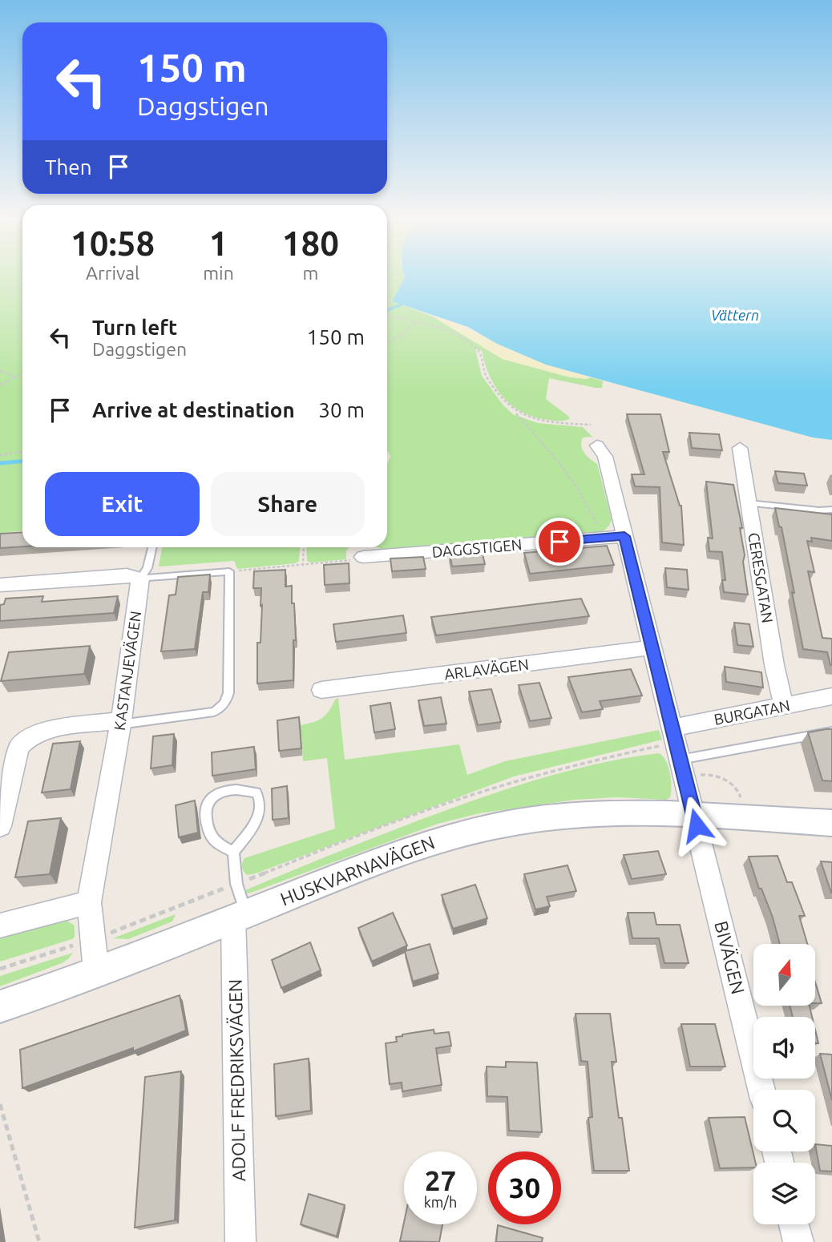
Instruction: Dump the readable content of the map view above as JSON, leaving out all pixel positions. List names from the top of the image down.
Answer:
{
  "streets": {
    "street": [
      "DAGGSTIGEN",
      "CERESGATAN",
      "ARLAVÄGEN",
      "KASTANJEVÄGEN",
      "BURGATAN",
      "HUSKVARNAVÄGEN",
      "BIVÄGEN",
      "ADOLF FREDRIKSVÄGEN"
    ]
  },
  "crossings": [
    ["DAGGSTIGEN", "BIVÄGEN"],
    ["CERESGATAN", "BURGATAN"],
    ["ARLAVÄGEN", "BIVÄGEN"],
    ["KASTANJEVÄGEN", "HUSKVARNAVÄGEN"],
    ["BURGATAN", "BIVÄGEN"],
    ["HUSKVARNAVÄGEN", "BIVÄGEN"],
    ["HUSKVARNAVÄGEN", "ADOLF FREDRIKSVÄGEN"]
  ],
  "water": ["Vättern"],
  "north": "top",
  "page": {
    "turn": ["150 m", "Daggstigen"],
    "then": "Then",
    "eta": [
      "10:58",
      "Arrival",
      "1",
      "min",
      "180",
      "m"
    ],
    "list": [
      {
        "name": "Turn left",
        "note": "Daggstigen",
        "value": "150 m"
      },
      {
        "name": "Arrive at destination",
        "value": "30 m"
      }
    ],
    "buttons": ["Exit", "Share"],
    "speed": "27 km/h",
    "limit": "30"
  }
}
